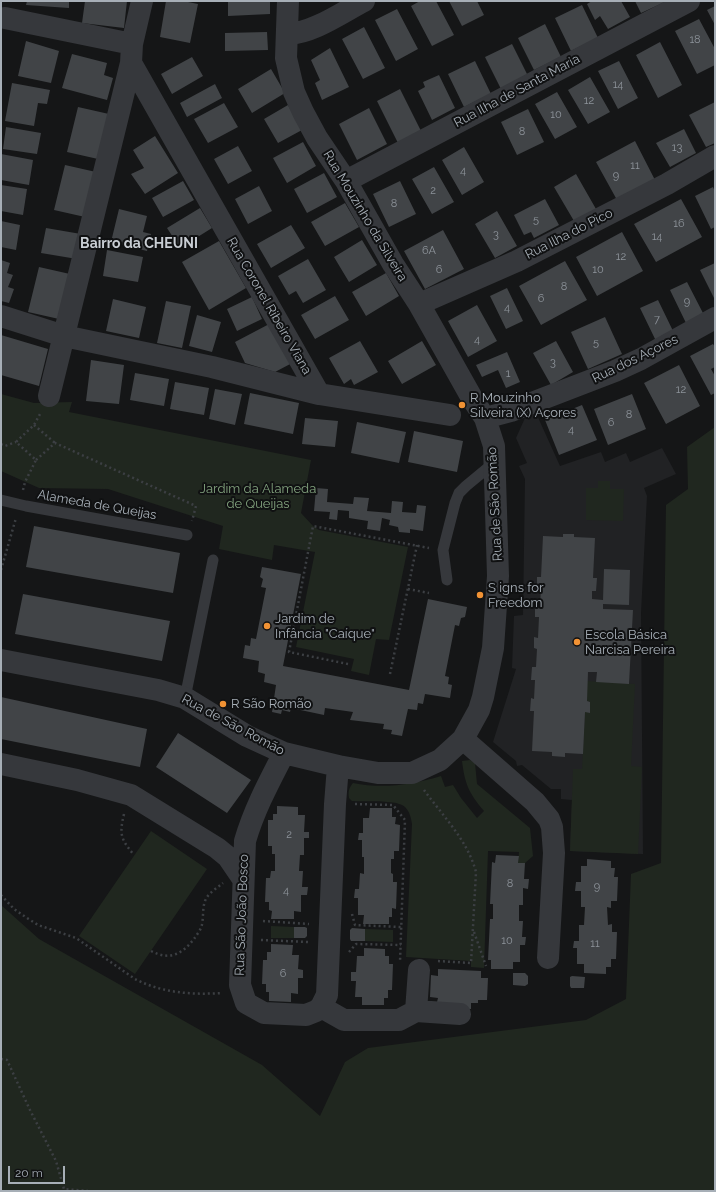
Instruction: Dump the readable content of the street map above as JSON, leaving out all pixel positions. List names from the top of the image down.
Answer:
{
  "streets": {
    "street": [
      "Rua Ilha de Santa Maria",
      "Rua Mouzinho da Silveira",
      "Rua Ilha do Pico",
      "Rua Coronel Ribeiro Viana",
      "Rua dos Açores",
      "Rua de São Romão",
      "Rua São João Bosco"
    ],
    "lane": ["Alameda de Queijas"]
  },
  "crossings": [
    ["Rua Ilha de Santa Maria", "Rua Mouzinho da Silveira"],
    ["Rua Mouzinho da Silveira", "Rua Ilha do Pico"],
    ["Rua Mouzinho da Silveira", "Rua dos Açores"],
    ["Rua Mouzinho da Silveira", "Rua de São Romão"],
    ["Rua dos Açores", "Rua de São Romão"],
    ["Rua de São Romão", "Rua São João Bosco"]
  ],
  "districts": ["Bairro da CHEUNI"],
  "parks": ["Jardim da Alameda de Queijas"],
  "places": [
    "R Mouzinho Silveira (X) Açores",
    "S igns for Freedom",
    "Jardim de Infância \"Caíque\"",
    "Escola Básica Narcisa Pereira",
    "R São Romão"
  ],
  "house_numbers": [
    "18",
    "14",
    "12",
    "10",
    "8",
    "13",
    "11",
    "4",
    "9",
    "2",
    "8",
    "5",
    "16",
    "3",
    "14",
    "6A",
    "12",
    "6",
    "10",
    "8",
    "6",
    "9",
    "4",
    "7",
    "4",
    "5",
    "3",
    "1",
    "12",
    "8",
    "6",
    "4",
    "2",
    "8",
    "9",
    "4",
    "10",
    "11",
    "6"
  ],
  "scale_bar": "20 m"
}
